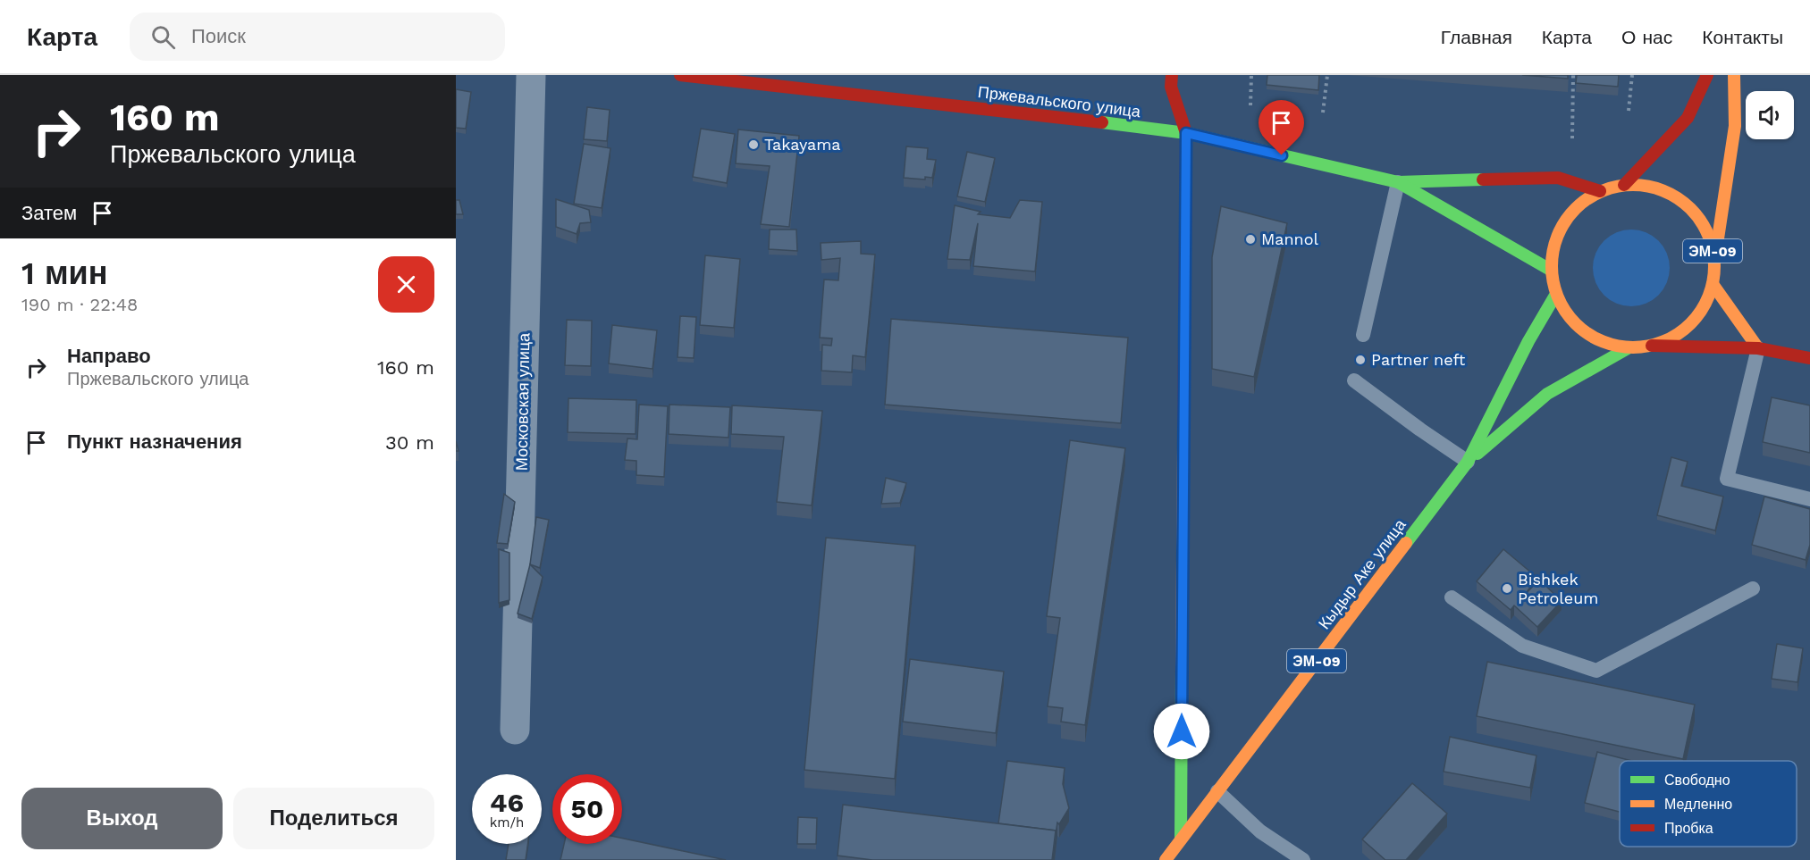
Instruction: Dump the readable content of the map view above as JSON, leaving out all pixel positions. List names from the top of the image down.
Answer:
{
  "streets": {
    "main road": ["Пржевальского улица", "ЭМ-09", "Кыдыр Аке улица"],
    "street": ["Московская улица"]
  },
  "crossings": [
    ["Пржевальского улица", "ЭМ-09"],
    ["Пржевальского улица", "Кыдыр Аке улица"],
    ["ЭМ-09", "Кыдыр Аке улица"]
  ],
  "places": [
    "Takayama",
    "Mannol",
    "Partner neft",
    "Bishkek Petroleum"
  ],
  "legend": ["Свободно", "Медленно", "Пробка"],
  "page": {
    "header": "Карта",
    "search": "Поиск",
    "nav": [
      "Главная",
      "Карта",
      "О нас",
      "Контакты"
    ],
    "turn": ["160 m", "Пржевальского улица"],
    "then": "Затем",
    "heading": ["1 мин", "190 m · 22:48"],
    "list": [
      {
        "name": "Направо",
        "note": "Пржевальского улица",
        "value": "160 m"
      },
      {
        "name": "Пункт назначения",
        "value": "30 m"
      }
    ],
    "speed": "46 km/h",
    "limit": "50",
    "buttons": ["Выход", "Поделиться"]
  }
}
